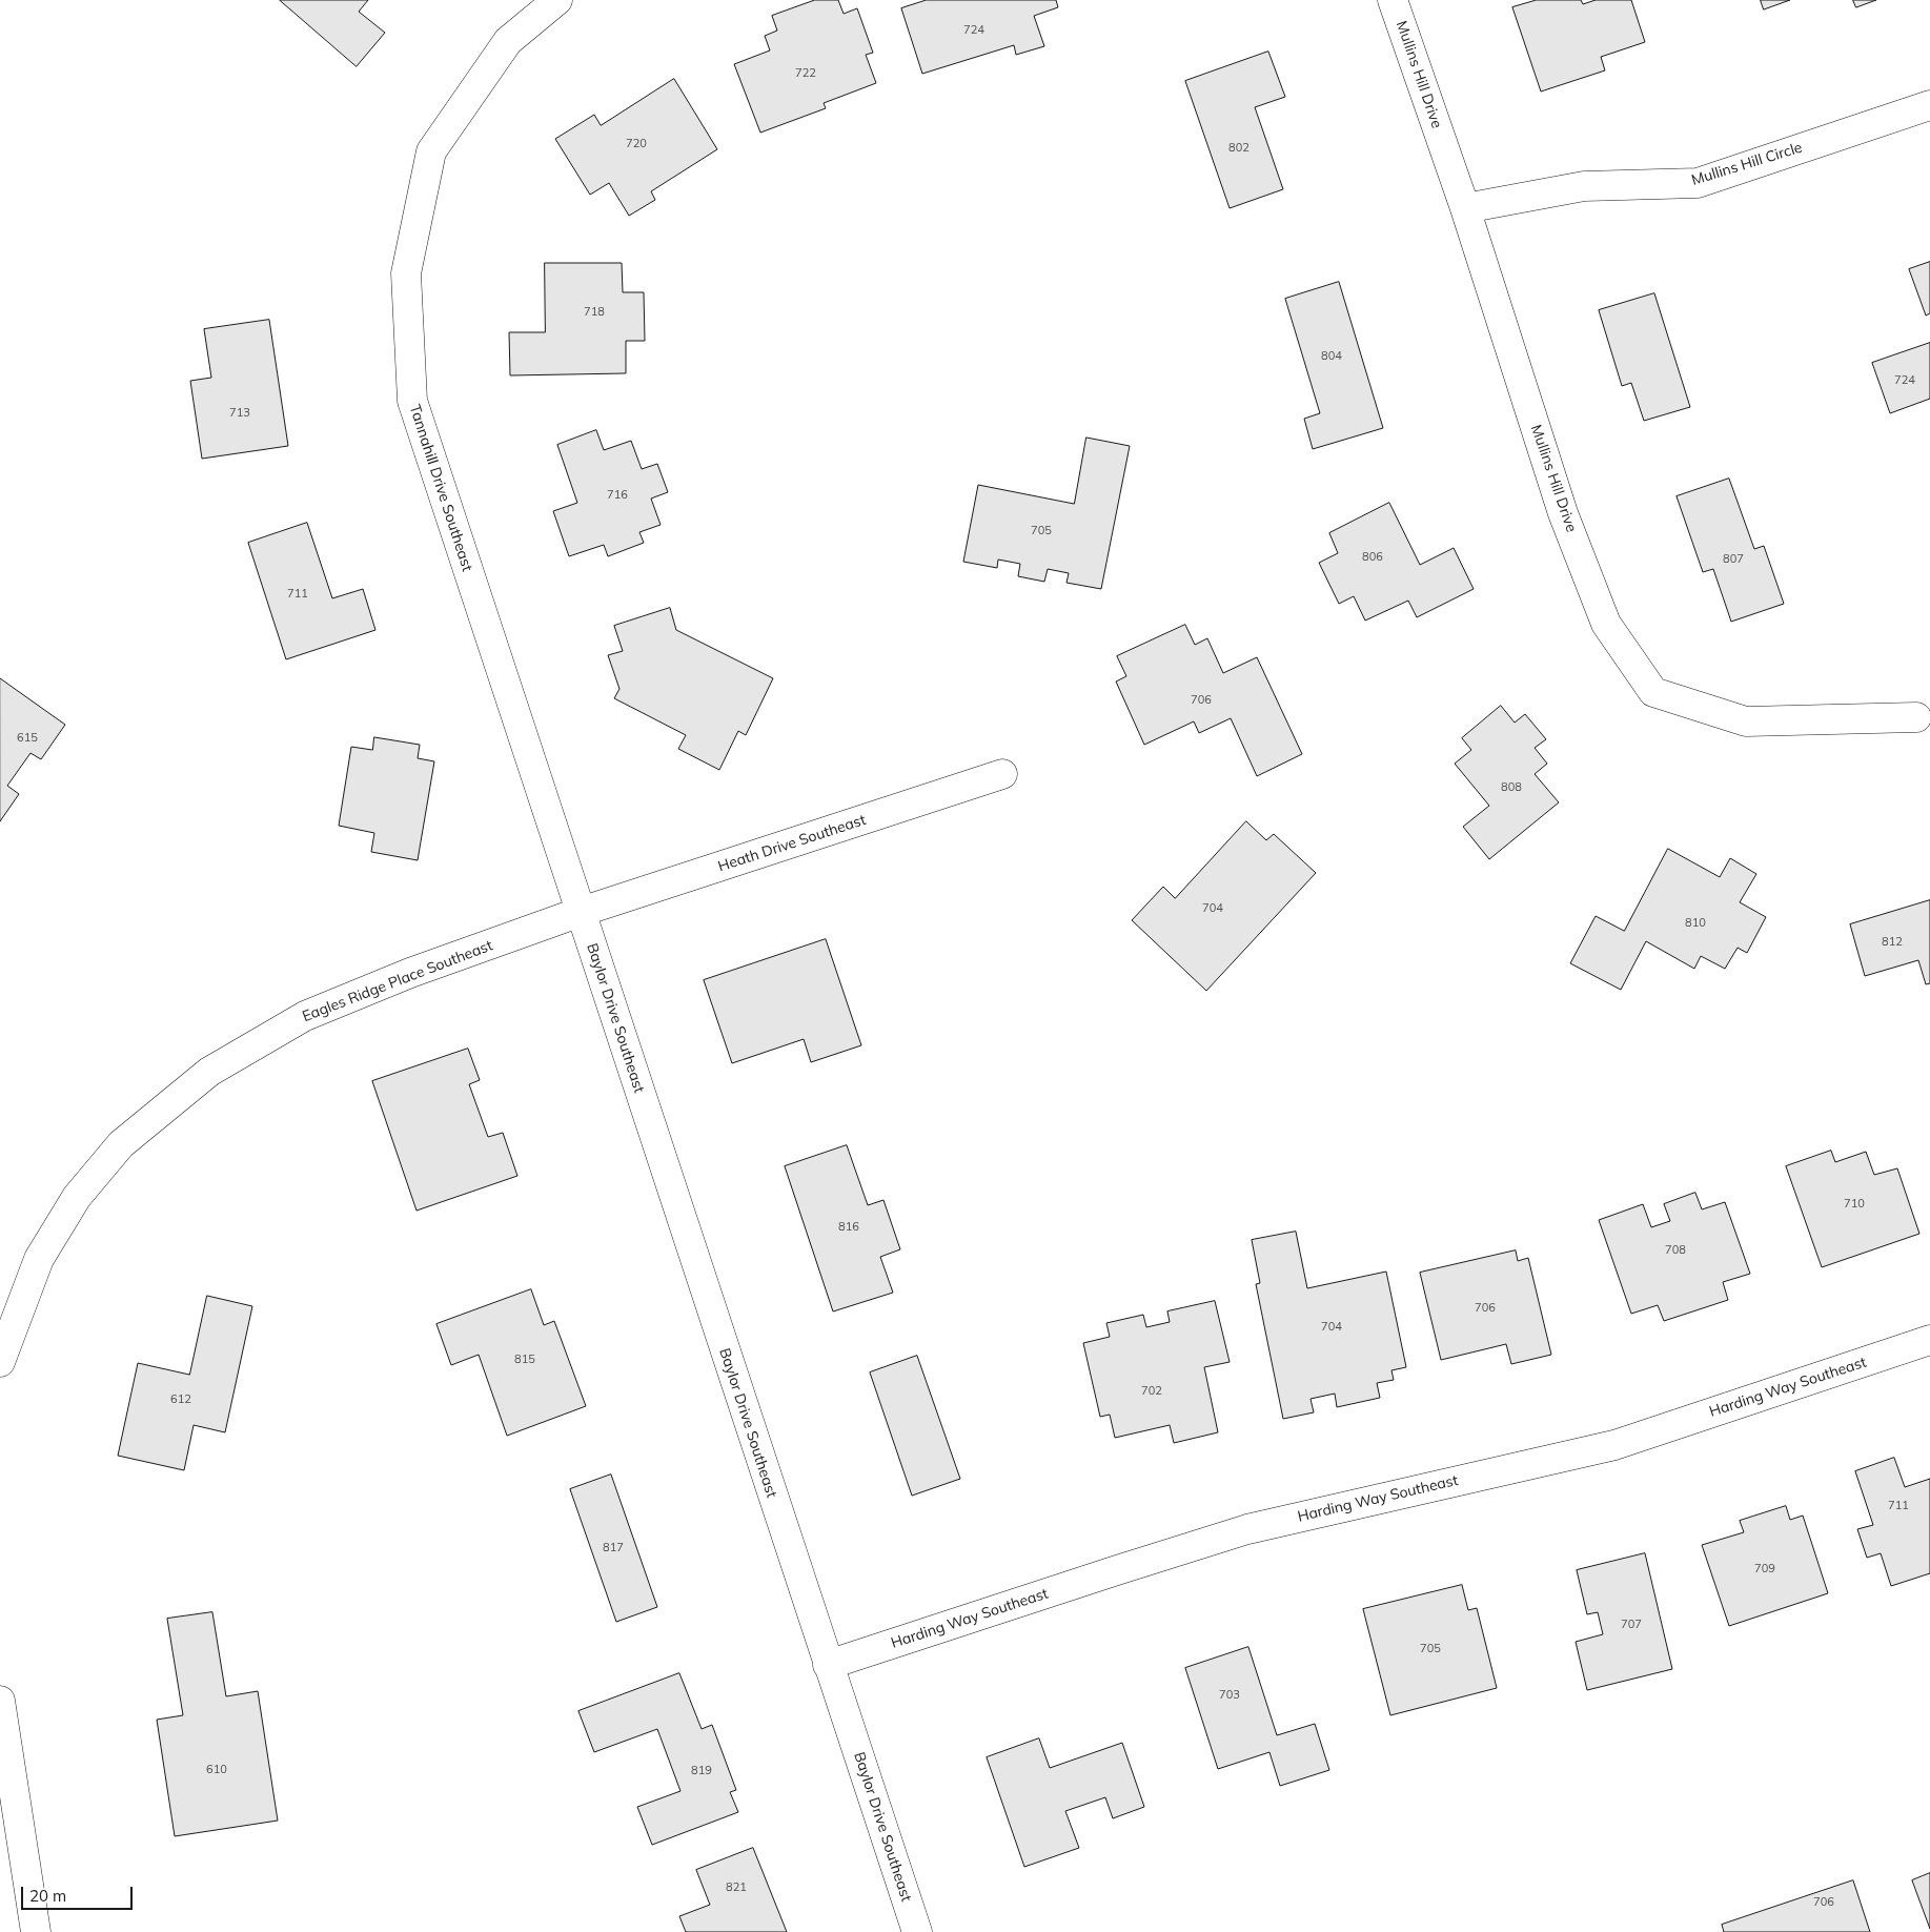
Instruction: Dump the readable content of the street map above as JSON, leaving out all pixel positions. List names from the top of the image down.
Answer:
{
  "streets": {
    "street": [
      "Mullins Hill Drive",
      "Mullins Hill Circle",
      "Tannahill Drive Southeast",
      "Heath Drive Southeast",
      "Eagles Ridge Place Southeast",
      "Baylor Drive Southeast",
      "Harding Way Southeast"
    ]
  },
  "crossings": [
    ["Mullins Hill Drive", "Mullins Hill Circle"],
    ["Tannahill Drive Southeast", "Heath Drive Southeast"],
    ["Tannahill Drive Southeast", "Eagles Ridge Place Southeast"],
    ["Tannahill Drive Southeast", "Baylor Drive Southeast"],
    ["Heath Drive Southeast", "Eagles Ridge Place Southeast"],
    ["Heath Drive Southeast", "Baylor Drive Southeast"],
    ["Eagles Ridge Place Southeast", "Baylor Drive Southeast"],
    ["Baylor Drive Southeast", "Harding Way Southeast"]
  ],
  "house_numbers": [
    "724",
    "722",
    "720",
    "802",
    "718",
    "804",
    "724",
    "713",
    "716",
    "705",
    "806",
    "807",
    "711",
    "706",
    "615",
    "808",
    "704",
    "810",
    "812",
    "710",
    "816",
    "708",
    "706",
    "704",
    "815",
    "702",
    "612",
    "711",
    "817",
    "709",
    "707",
    "705",
    "703",
    "610",
    "819",
    "821",
    "706"
  ],
  "scale_bar": "20 m"
}
